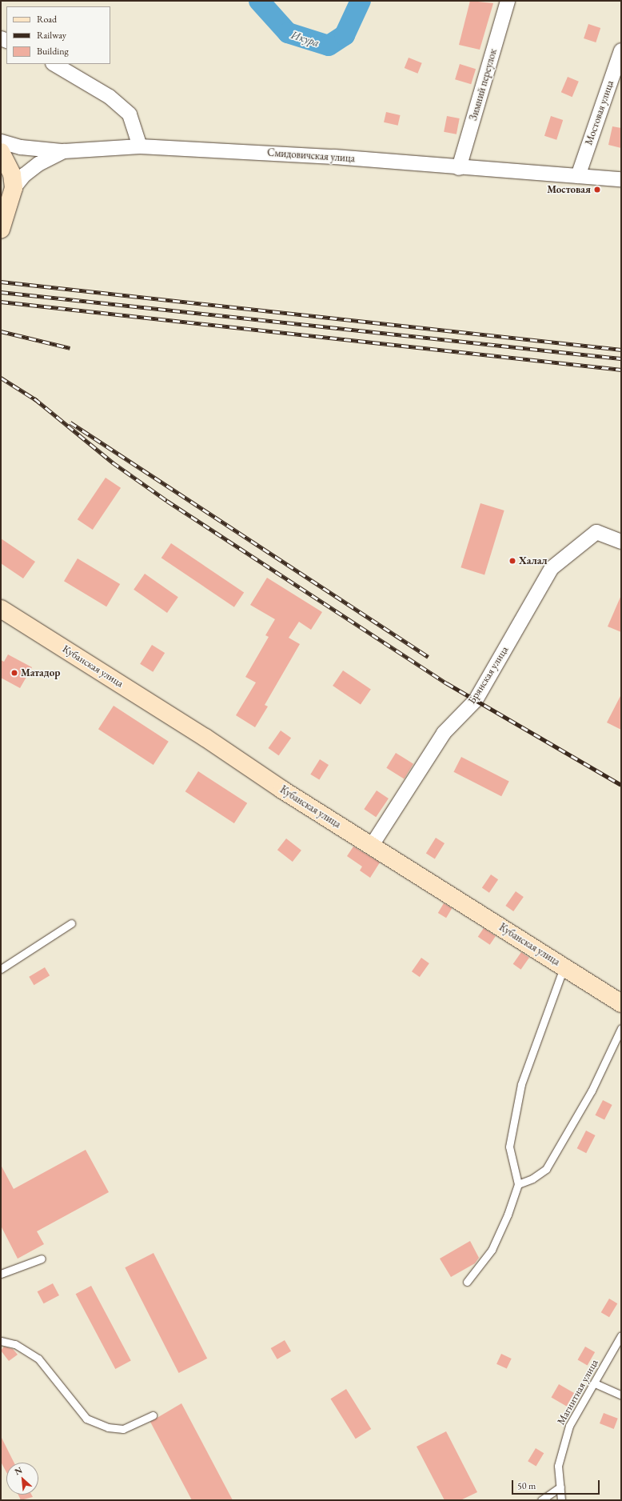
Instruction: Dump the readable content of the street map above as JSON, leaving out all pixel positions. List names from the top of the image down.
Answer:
{
  "streets": {
    "main road": ["Кубанская улица"],
    "street": [
      "Зимний переулок",
      "Мостовая улица",
      "Смидовичская улица",
      "Брянская улица"
    ],
    "lane": ["Магнитная улица"]
  },
  "crossings": [
    ["Зимний переулок", "Смидовичская улица"],
    ["Мостовая улица", "Смидовичская улица"],
    ["Кубанская улица", "Брянская улица"]
  ],
  "water": ["Икура"],
  "places": ["Мостовая", "Халал", "Матадор"],
  "legend": ["Road", "Railway", "Building"],
  "scale_bar": "50 m",
  "north": "top left"
}
